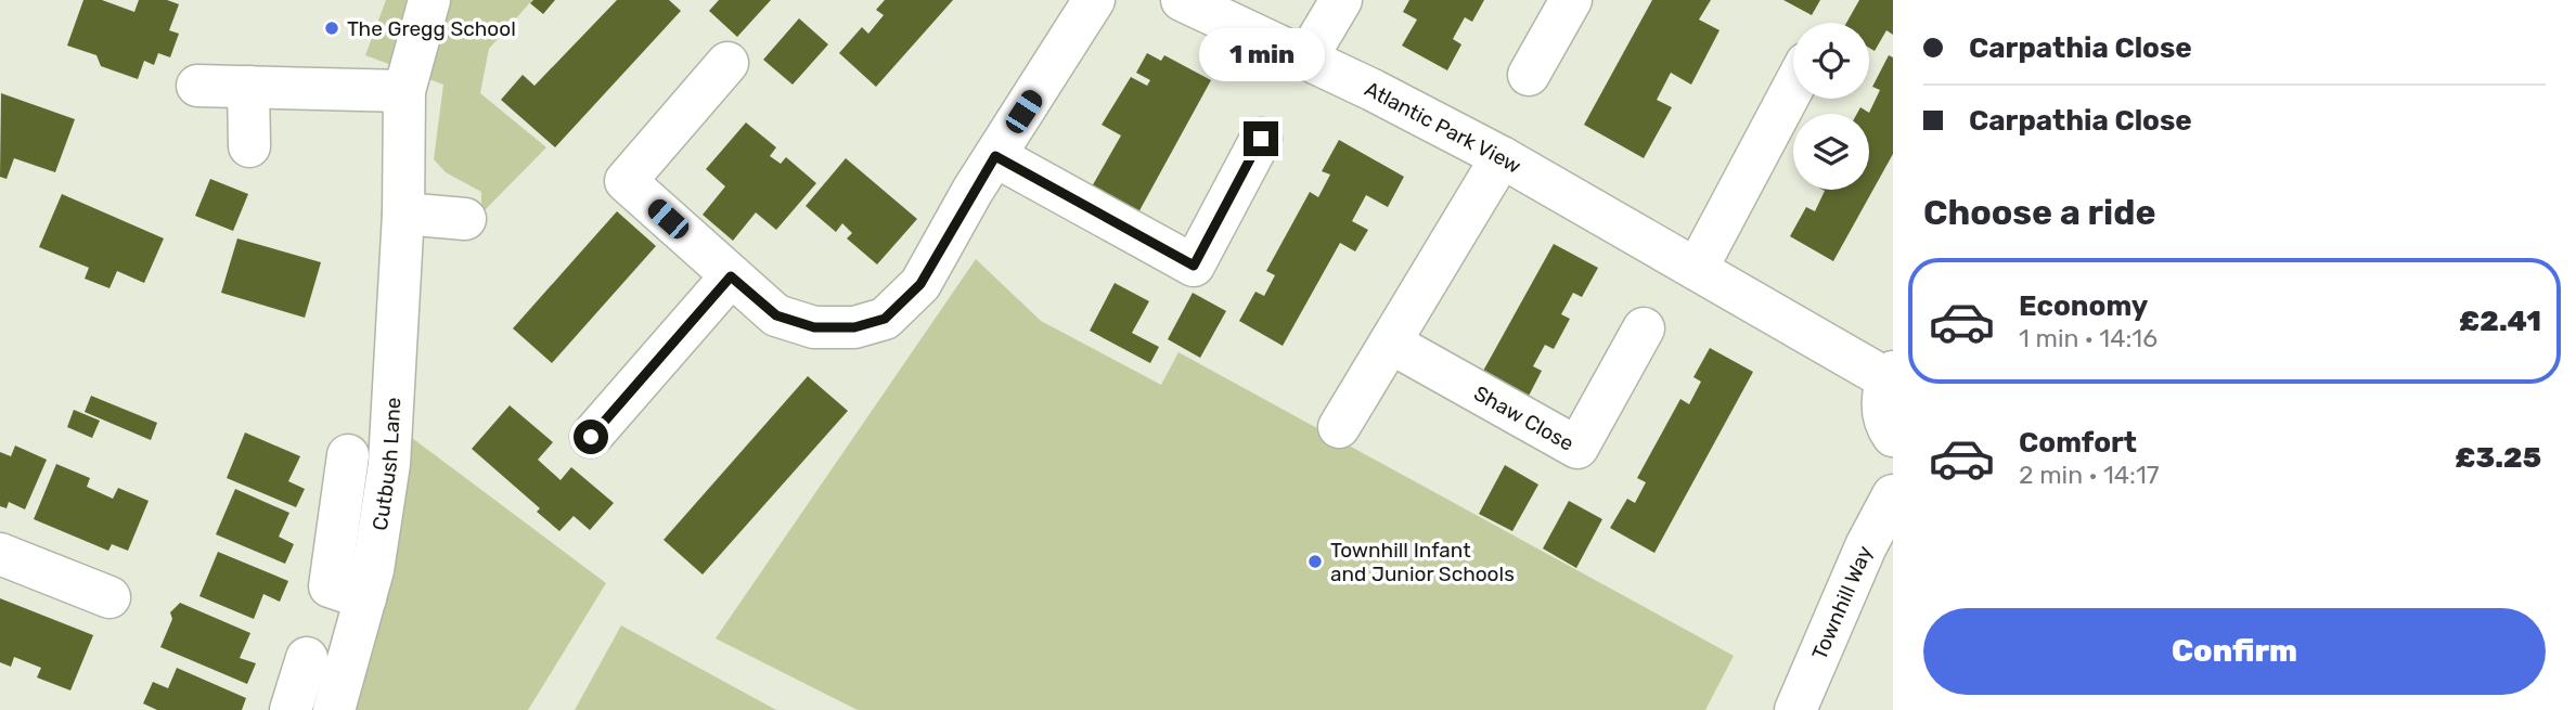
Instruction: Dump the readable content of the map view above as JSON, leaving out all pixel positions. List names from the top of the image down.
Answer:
{
  "streets": {
    "street": [
      "Atlantic Park View",
      "Shaw Close",
      "Cutbush Lane",
      "Townhill Way"
    ]
  },
  "places": ["The Gregg School", "Townhill Infant and Junior Schools"],
  "page": {
    "banner": ["Carpathia Close", "Carpathia Close"],
    "bubble": "1 min",
    "heading": "Choose a ride",
    "list": [
      {
        "name": "Economy",
        "note": "1 min · 14:16",
        "value": "£2.41"
      },
      {
        "name": "Comfort",
        "note": "2 min · 14:17",
        "value": "£3.25"
      }
    ],
    "buttons": "Confirm"
  }
}
